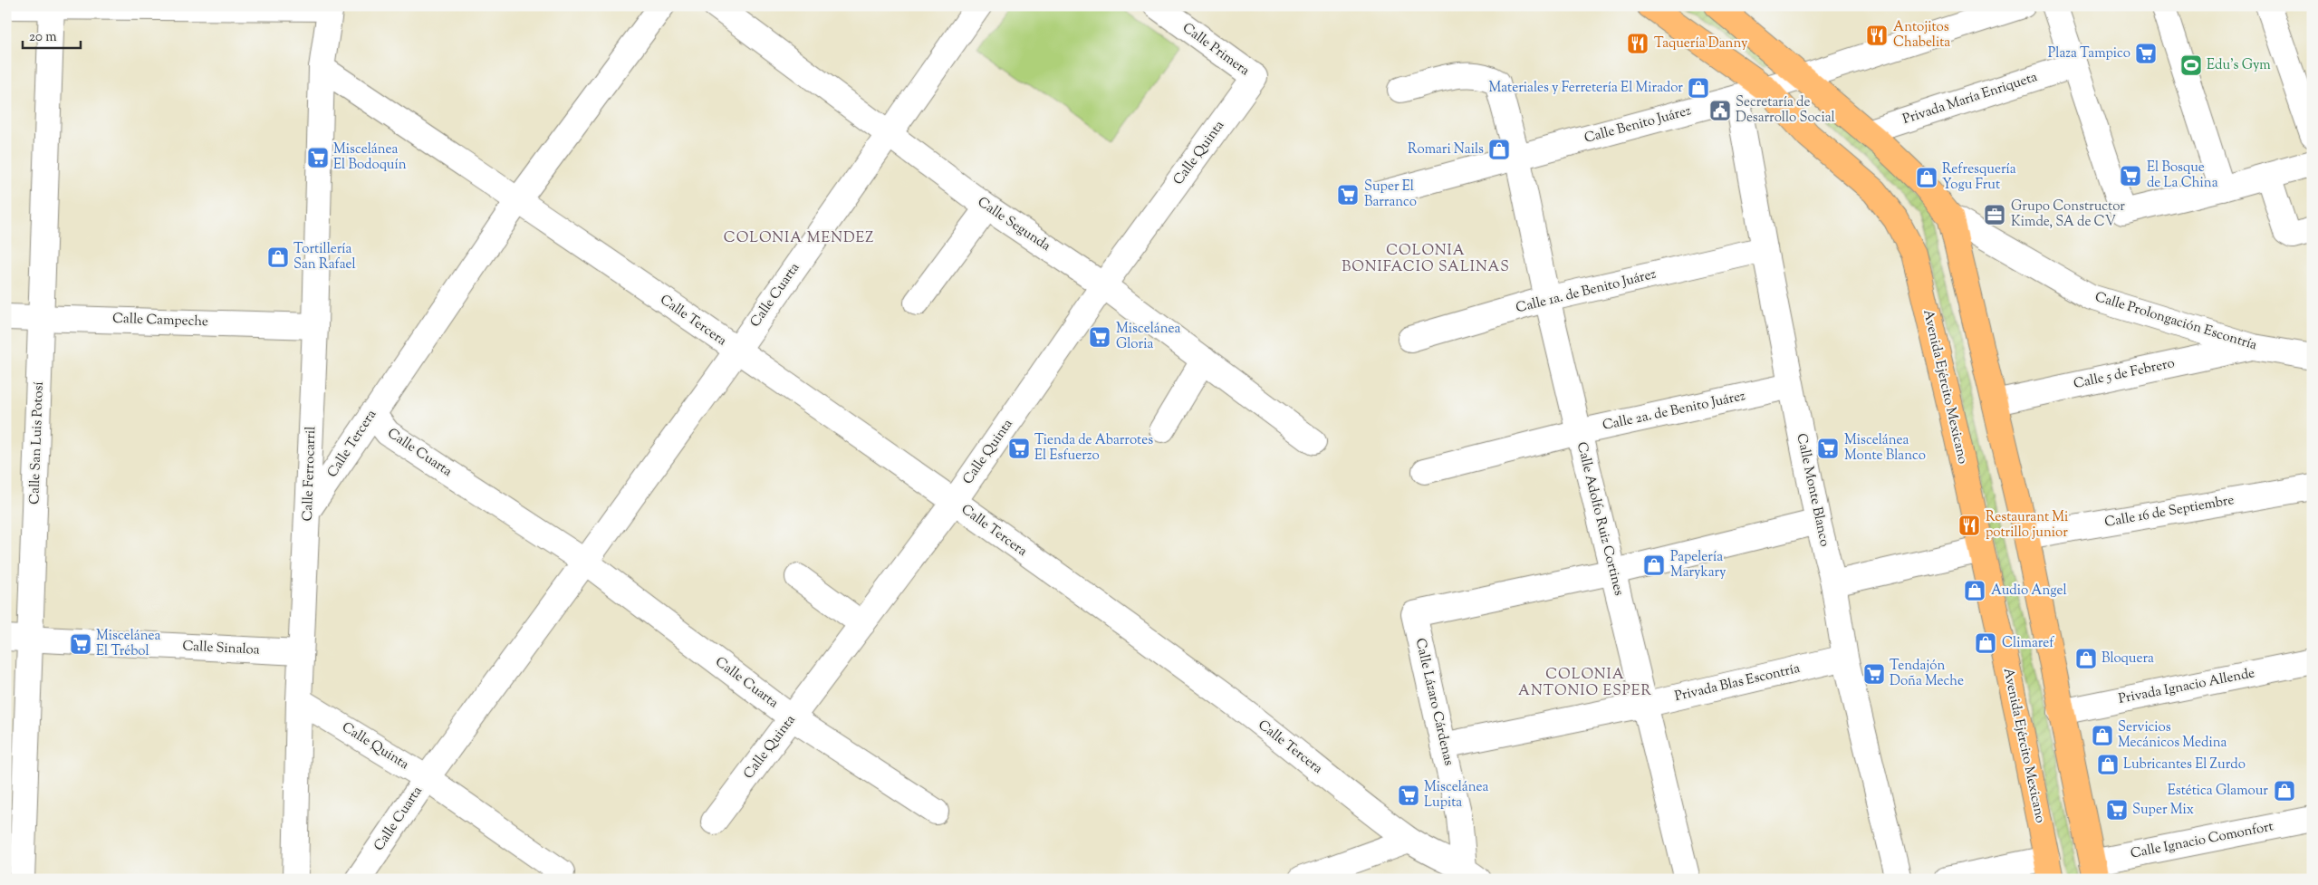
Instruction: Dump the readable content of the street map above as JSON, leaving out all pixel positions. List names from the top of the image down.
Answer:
{
  "streets": {
    "main road": ["Avenida Ejército Mexicano"],
    "street": [
      "Calle Primera",
      "Privada María Enriqueta",
      "Calle Benito Juárez",
      "Calle Quinta",
      "Calle Segunda",
      "Calle 1a. de Benito Juárez",
      "Calle Cuarta",
      "Calle Campeche",
      "Calle Tercera",
      "Calle Prolongación Escontría",
      "Calle 5 de Febrero",
      "Calle 2a. de Benito Juárez",
      "Calle San Luis Potosí",
      "Calle Ferrocarril",
      "Calle Monte Blanco",
      "Calle 16 de Septiembre",
      "Calle Adolfo Ruiz Cortines",
      "Calle Sinaloa",
      "Privada Blas Escontría",
      "Privada Ignacio Allende",
      "Calle Lázaro Cárdenas",
      "Calle Ignacio Comonfort"
    ]
  },
  "crossings": [
    ["Calle Primera", "Calle Quinta"],
    ["Calle Benito Juárez", "Avenida Ejército Mexicano"],
    ["Calle Benito Juárez", "Calle Monte Blanco"],
    ["Calle Benito Juárez", "Calle Adolfo Ruiz Cortines"],
    ["Calle Quinta", "Calle Segunda"],
    ["Calle Quinta", "Calle Cuarta"],
    ["Calle Quinta", "Calle Tercera"],
    ["Calle Quinta", "Calle Ferrocarril"],
    ["Calle Segunda", "Calle Cuarta"],
    ["Calle 1a. de Benito Juárez", "Calle Monte Blanco"],
    ["Calle 1a. de Benito Juárez", "Calle Adolfo Ruiz Cortines"],
    ["Calle Cuarta", "Calle Tercera"],
    ["Calle Campeche", "Calle San Luis Potosí"],
    ["Calle Campeche", "Calle Ferrocarril"],
    ["Calle Tercera", "Calle Ferrocarril"],
    ["Calle Tercera", "Calle Lázaro Cárdenas"],
    ["Calle Prolongación Escontría", "Calle 5 de Febrero"],
    ["Calle 2a. de Benito Juárez", "Calle Monte Blanco"],
    ["Calle 2a. de Benito Juárez", "Calle Adolfo Ruiz Cortines"],
    ["Calle San Luis Potosí", "Calle Sinaloa"],
    ["Calle Ferrocarril", "Calle Sinaloa"],
    ["Calle Monte Blanco", "Privada Blas Escontría"],
    ["Calle Adolfo Ruiz Cortines", "Privada Blas Escontría"],
    ["Calle Adolfo Ruiz Cortines", "Calle Lázaro Cárdenas"],
    ["Privada Blas Escontría", "Calle Lázaro Cárdenas"]
  ],
  "districts": ["COLONIA MENDEZ", "COLONIA BONIFACIO SALINAS", "COLONIA ANTONIO ESPER"],
  "places": {
    "restaurant": ["Antojitos Chabelita", "Taquería Danny", "Restaurant Mi potrillo junior"],
    "supermarket": [
      "Plaza Tampico",
      "Miscelánea El Bodoquín",
      "El Bosque de La China",
      "Super El Barranco",
      "Miscelánea Gloria",
      "Tienda de Abarrotes El Esfuerzo",
      "Miscelánea Monte Blanco",
      "Miscelánea El Trébol",
      "Tendajón Doña Meche",
      "Miscelánea Lupita",
      "Super Mix"
    ],
    "sports": ["Edu's Gym"],
    "shop": [
      "Materiales y Ferretería El Mirador",
      "Romari Nails",
      "Refresquería Yogu Frut",
      "Tortillería San Rafael",
      "Papelería Marykary",
      "Audio Angel",
      "Climaref",
      "Bloquera",
      "Servicios Mecánicos Medina",
      "Lubricantes El Zurdo",
      "Estética Glamour"
    ],
    "public building": ["Secretaría de Desarrollo Social"],
    "office": ["Grupo Constructor Kimde, SA de CV"]
  },
  "scale_bar": "20 m"
}
